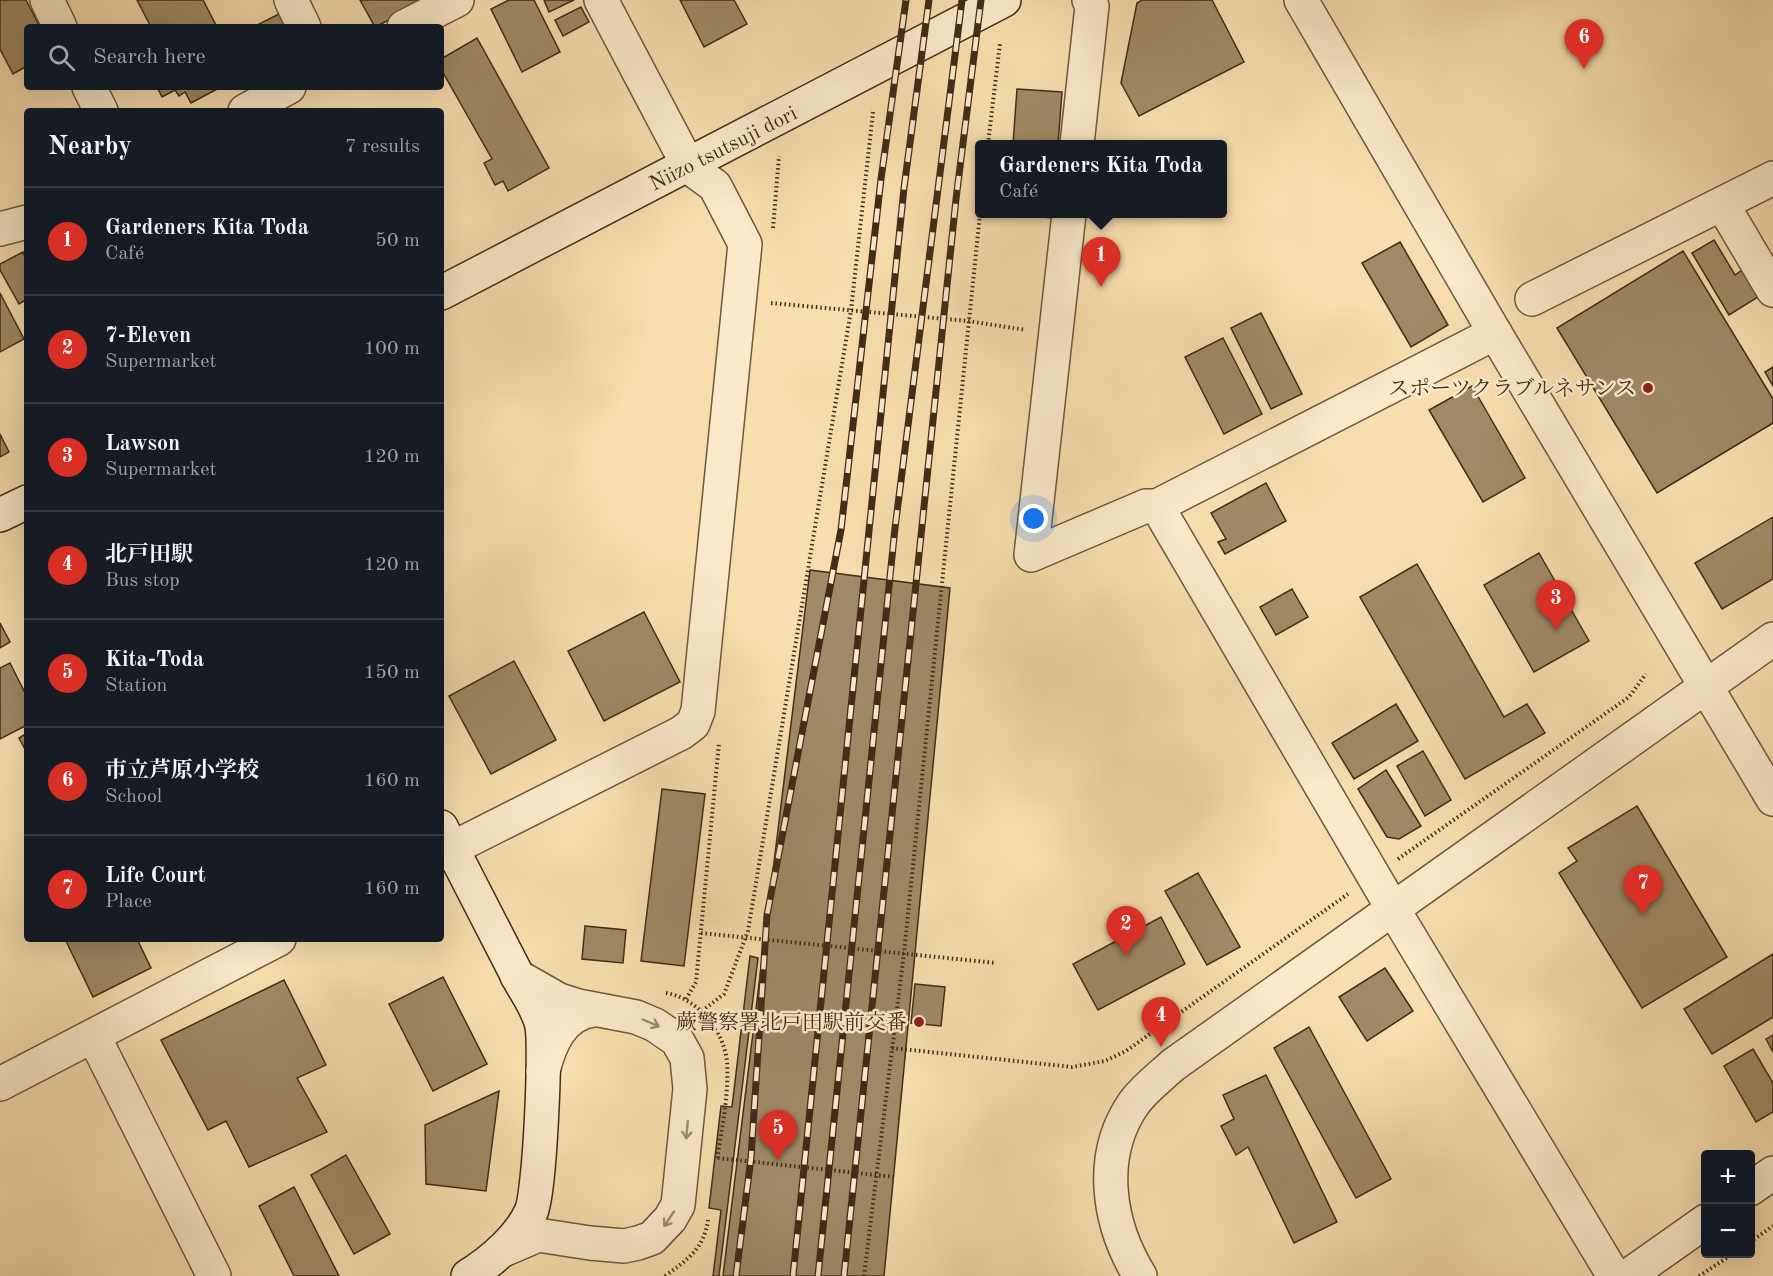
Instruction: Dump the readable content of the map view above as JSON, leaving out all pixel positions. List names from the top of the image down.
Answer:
{
  "streets": {
    "street": ["Niizo tsutsuji dori"]
  },
  "places": ["スポーツクラブルネサンス", "蕨警察署北戸田駅前交番"],
  "page": {
    "pins": [
      "6",
      "1",
      "3",
      "7",
      "2",
      "4",
      "5"
    ],
    "search": "Search here",
    "heading": ["Nearby", "7 results"],
    "popup": ["Gardeners Kita Toda", "Café"],
    "list": [
      {
        "mark": "1",
        "name": "Gardeners Kita Toda",
        "note": "Café",
        "value": "50 m"
      },
      {
        "mark": "2",
        "name": "7-Eleven",
        "note": "Supermarket",
        "value": "100 m"
      },
      {
        "mark": "3",
        "name": "Lawson",
        "note": "Supermarket",
        "value": "120 m"
      },
      {
        "mark": "4",
        "name": "北戸田駅",
        "note": "Bus stop",
        "value": "120 m"
      },
      {
        "mark": "5",
        "name": "Kita-Toda",
        "note": "Station",
        "value": "150 m"
      },
      {
        "mark": "6",
        "name": "市立芦原小学校",
        "note": "School",
        "value": "160 m"
      },
      {
        "mark": "7",
        "name": "Life Court",
        "note": "Place",
        "value": "160 m"
      }
    ],
    "map_buttons": ["+", "−"]
  }
}
